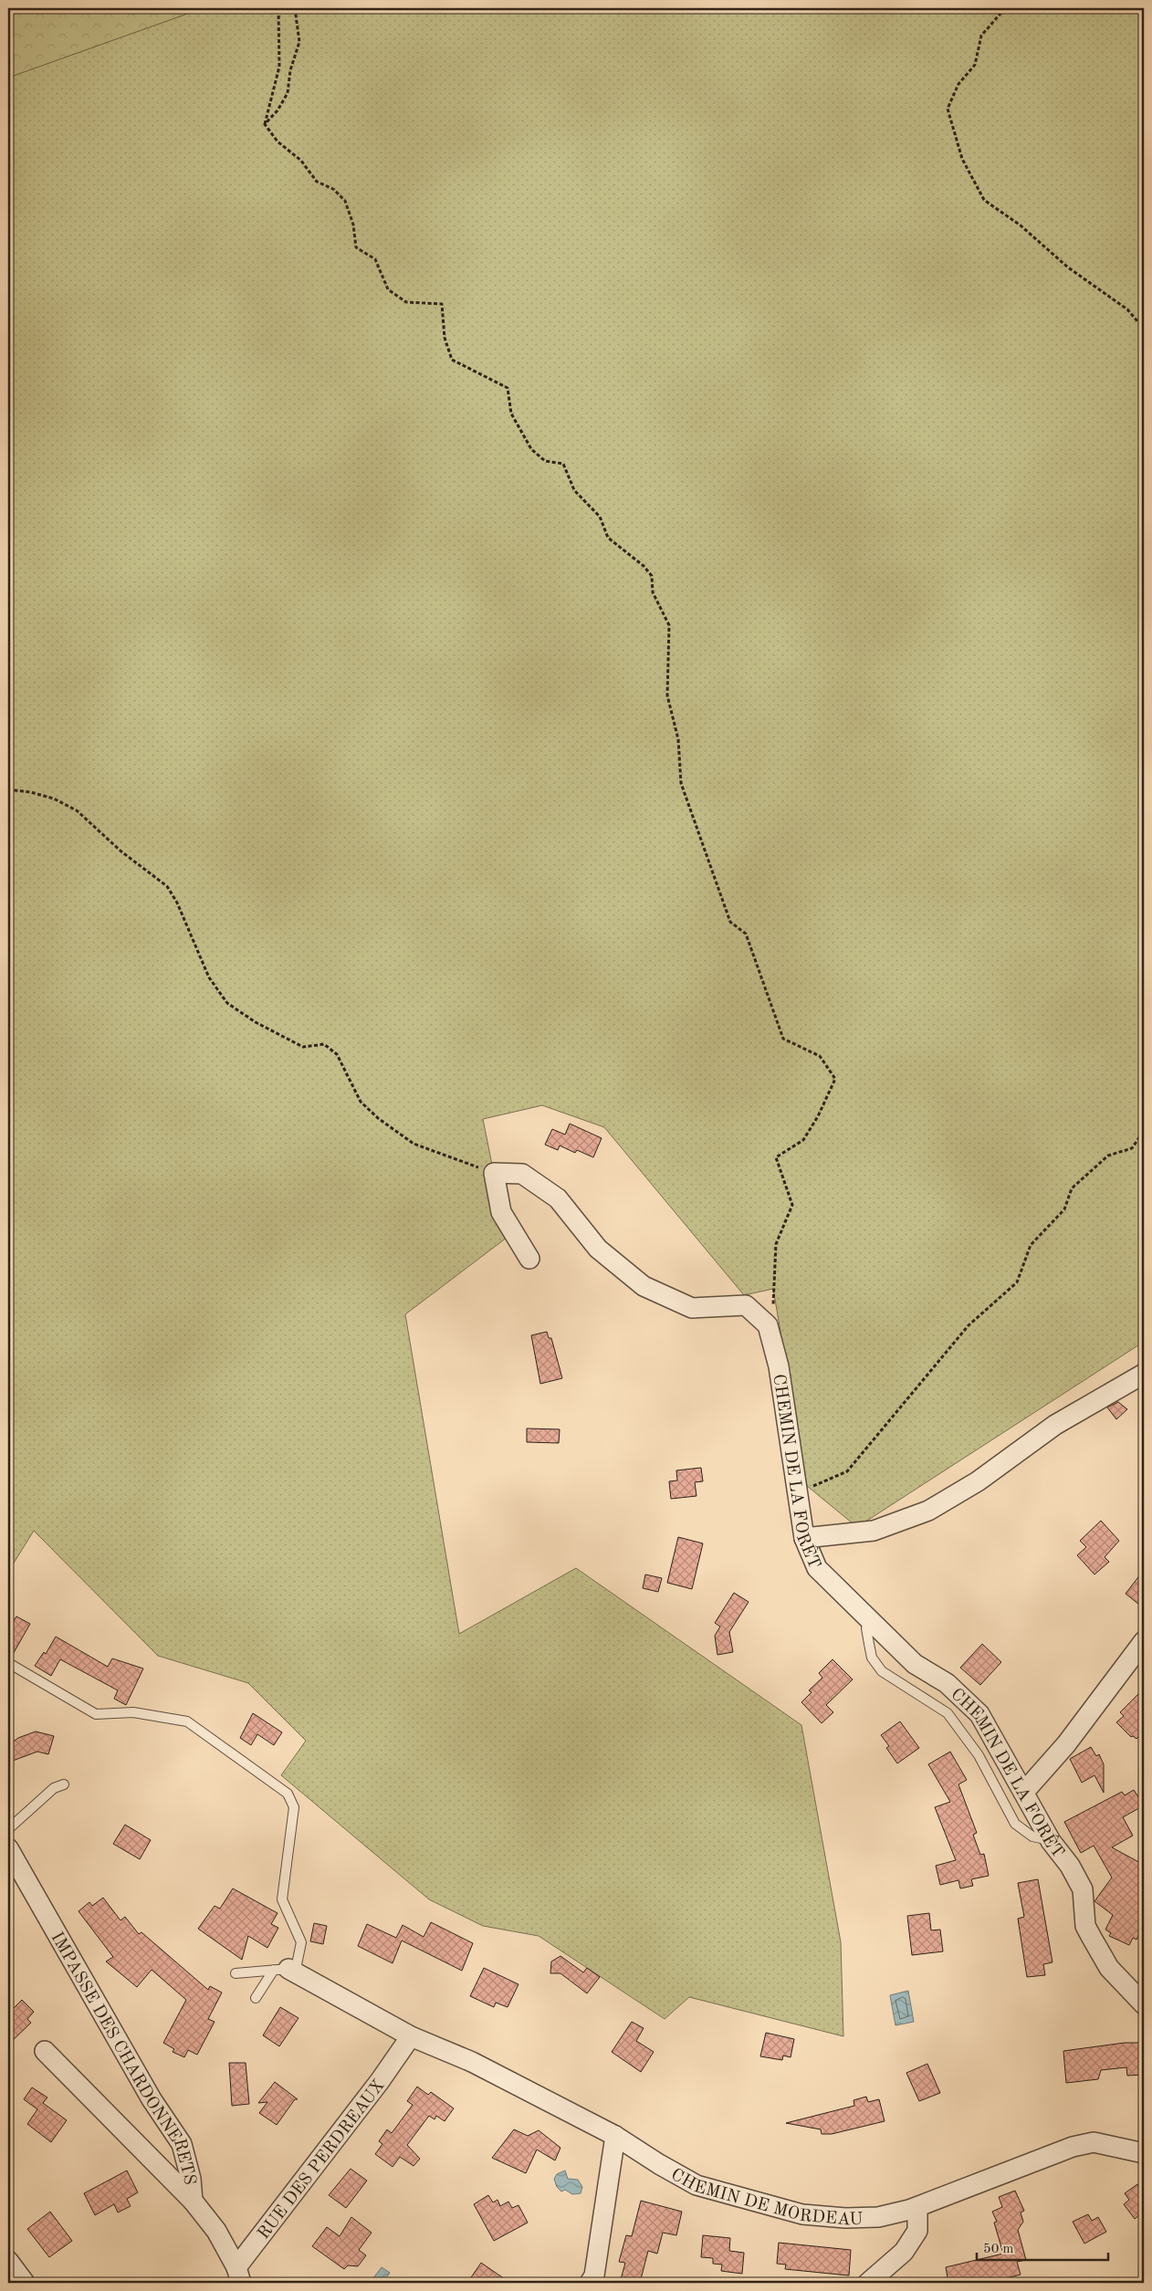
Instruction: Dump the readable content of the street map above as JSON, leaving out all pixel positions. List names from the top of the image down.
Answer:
{
  "streets": {
    "street": [
      "CHEMIN DE LA FORÊT",
      "IMPASSE DES CHARDONNERETS",
      "RUE DES PERDREAUX",
      "CHEMIN DE MORDEAU"
    ]
  },
  "crossings": [
    ["IMPASSE DES CHARDONNERETS", "RUE DES PERDREAUX"],
    ["RUE DES PERDREAUX", "CHEMIN DE MORDEAU"]
  ],
  "scale_bar": "50 m"
}
